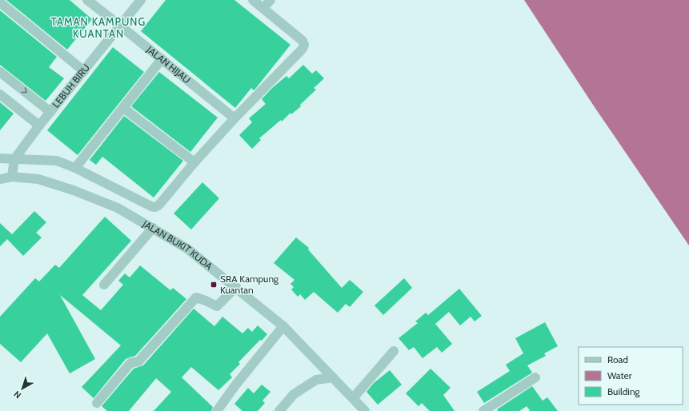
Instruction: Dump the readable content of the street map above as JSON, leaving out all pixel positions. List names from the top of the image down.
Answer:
{
  "streets": {
    "street": ["JALAN HIJAU", "LEBUH BIRU", "JALAN BUKIT KUDA"]
  },
  "crossings": [
    ["JALAN HIJAU", "LEBUH BIRU"],
    ["LEBUH BIRU", "JALAN BUKIT KUDA"]
  ],
  "districts": ["TAMAN KAMPUNG KUANTAN"],
  "places": {
    "transit": ["SRA Kampung Kuantan"]
  },
  "legend": ["Road", "Water", "Building"],
  "north": "bottom left"
}
